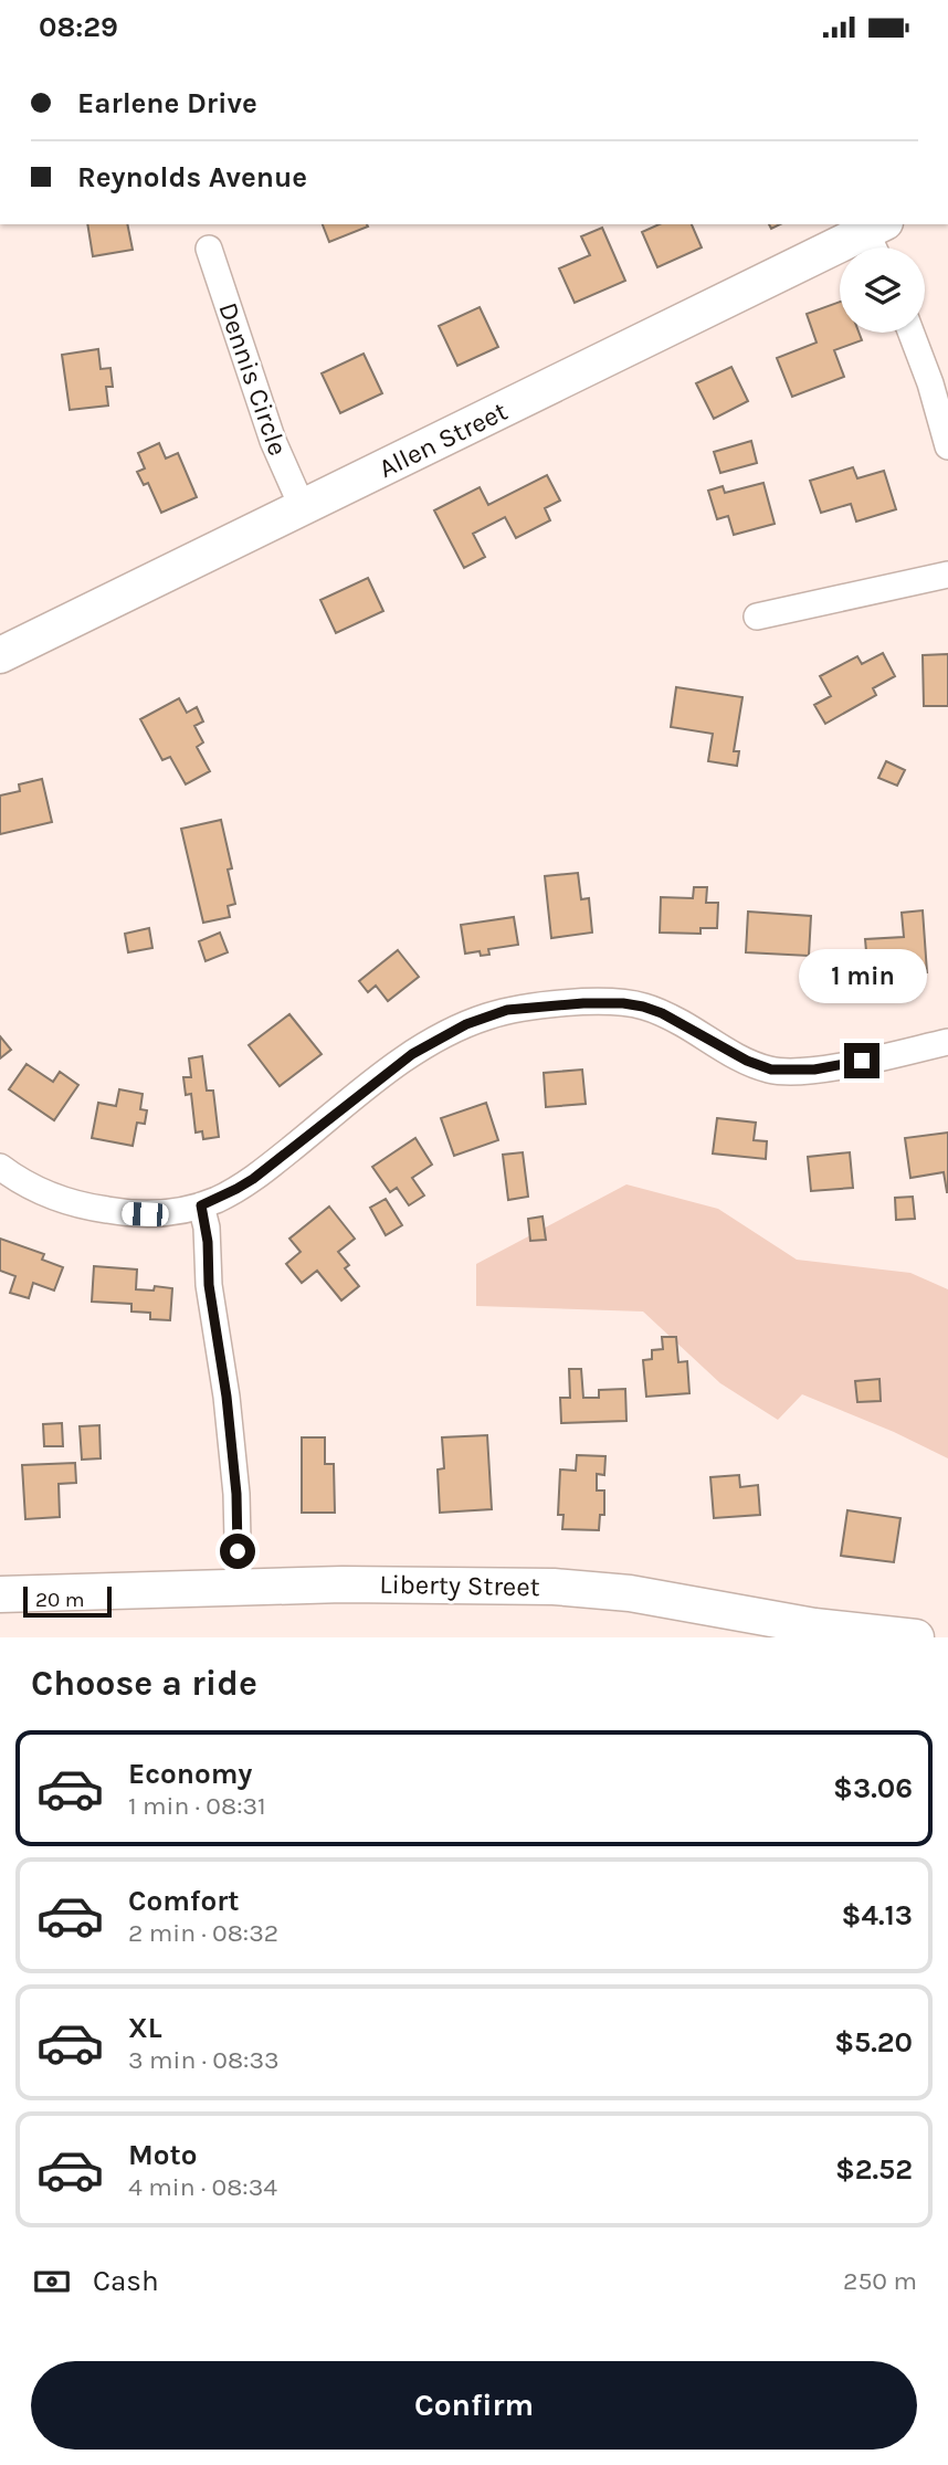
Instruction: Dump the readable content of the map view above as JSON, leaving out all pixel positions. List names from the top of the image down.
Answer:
{
  "streets": {
    "street": ["Dennis Circle", "Allen Street", "Liberty Street"]
  },
  "crossings": [
    ["Dennis Circle", "Allen Street"]
  ],
  "scale_bar": "20 m",
  "page": {
    "status": "08:29",
    "banner": ["Earlene Drive", "Reynolds Avenue"],
    "bubble": "1 min",
    "scale": "20 m",
    "heading": "Choose a ride",
    "list": [
      {
        "name": "Economy",
        "note": "1 min · 08:31",
        "value": "$3.06"
      },
      {
        "name": "Comfort",
        "note": "2 min · 08:32",
        "value": "$4.13"
      },
      {
        "name": "XL",
        "note": "3 min · 08:33",
        "value": "$5.20"
      },
      {
        "name": "Moto",
        "note": "4 min · 08:34",
        "value": "$2.52"
      }
    ],
    "pay": ["Cash", "250 m"],
    "buttons": "Confirm"
  }
}
